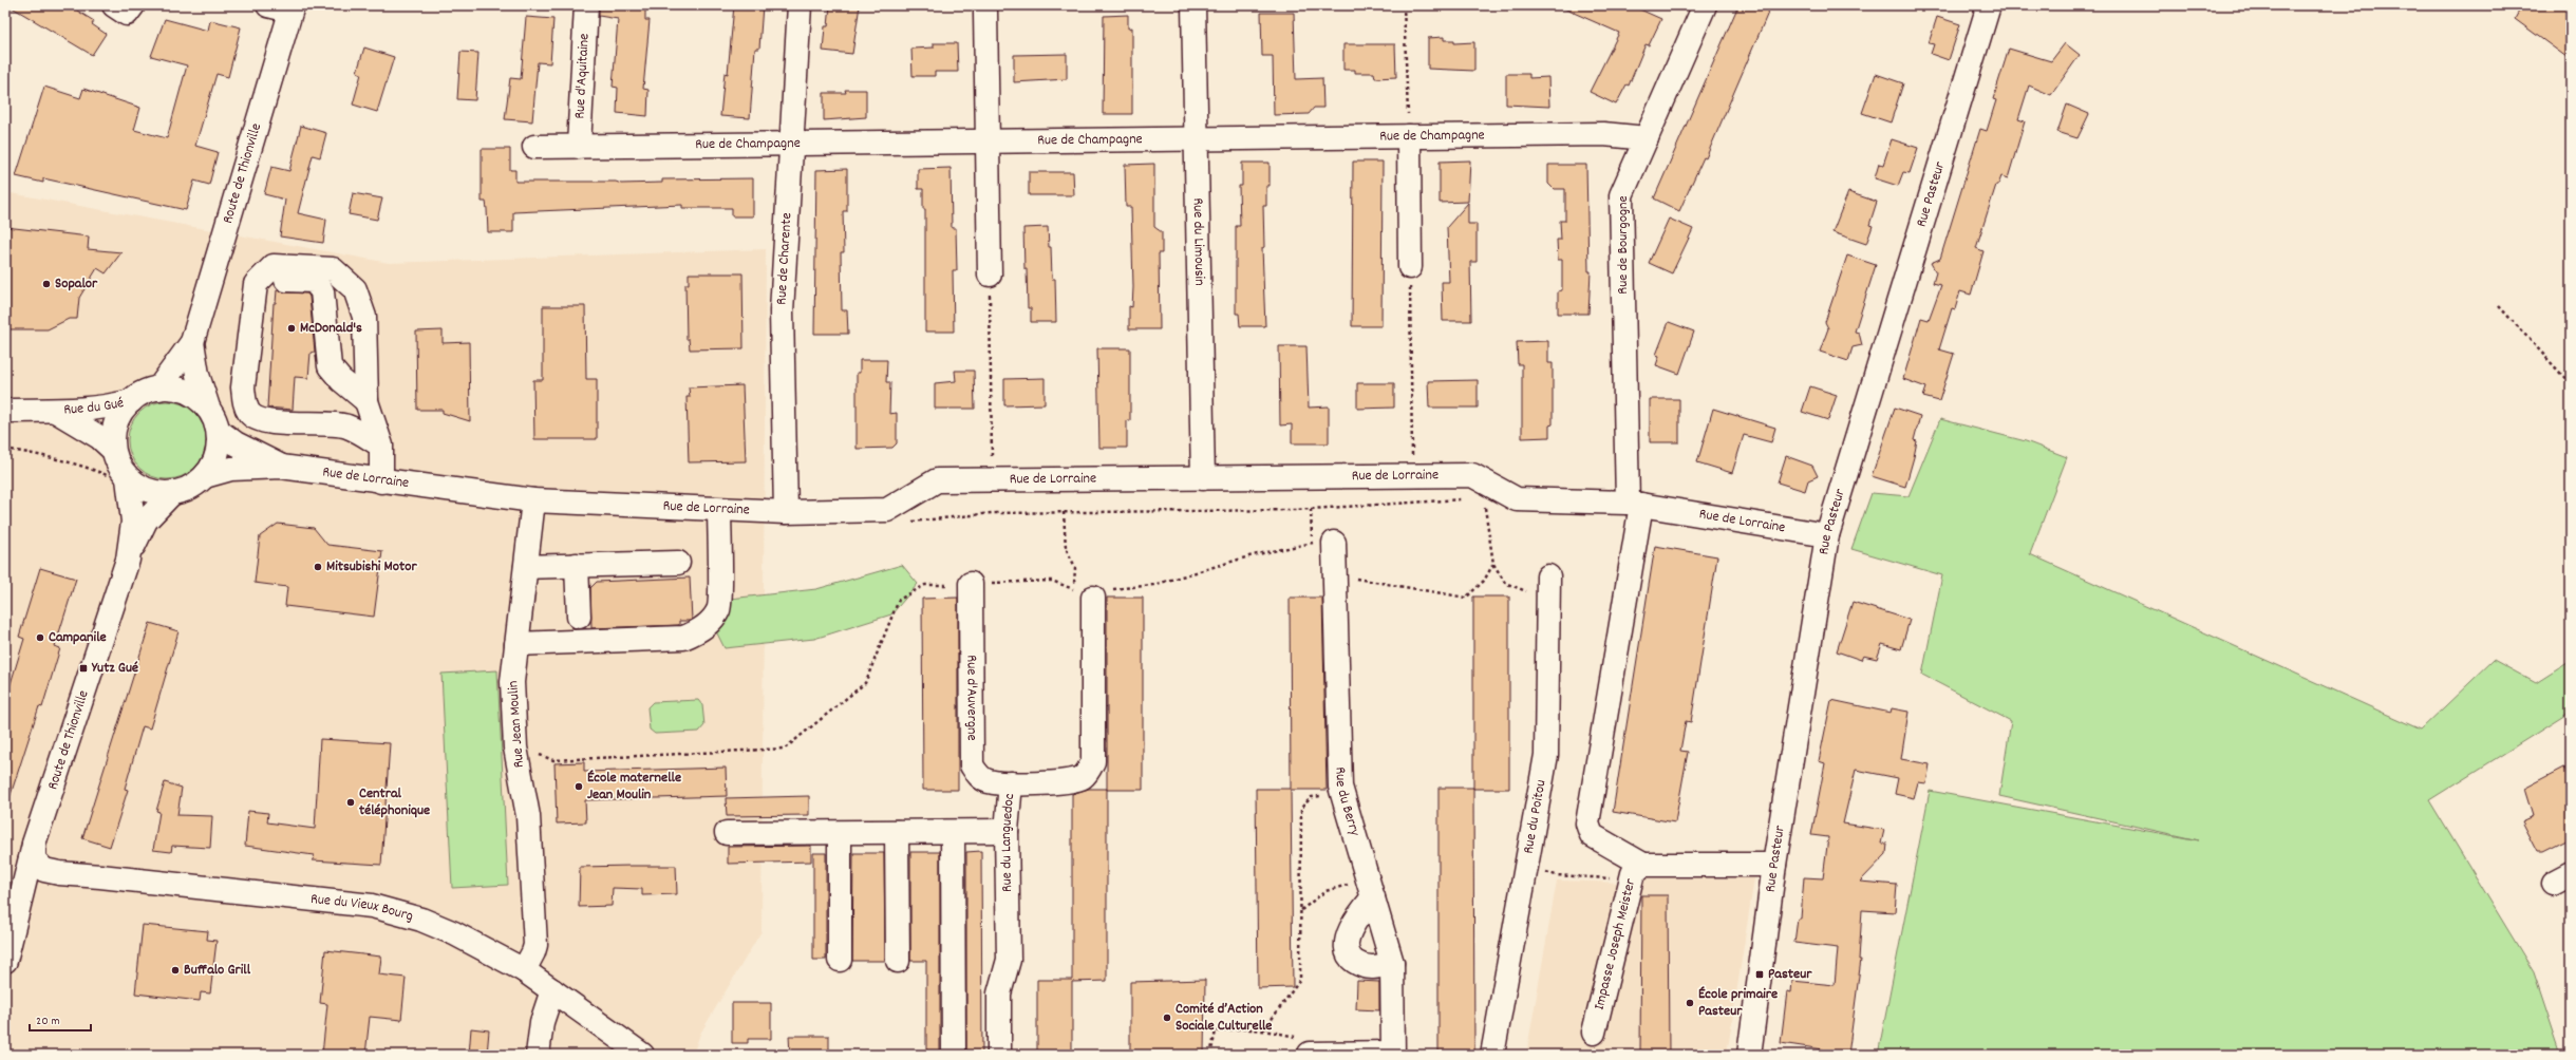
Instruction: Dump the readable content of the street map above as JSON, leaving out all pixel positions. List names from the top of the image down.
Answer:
{
  "streets": {
    "street": [
      "Rue d'Aquitaine",
      "Rue de Champagne",
      "Route de Thionville",
      "Rue Pasteur",
      "Rue du Limousin",
      "Rue de Bourgogne",
      "Rue de Charente",
      "Rue du Gué",
      "Rue de Lorraine",
      "Rue d'Auvergne",
      "Rue Jean Moulin",
      "Rue du Berry",
      "Rue du Poitou",
      "Rue du Languedoc",
      "Rue du Vieux Bourg",
      "Impasse Joseph Meister"
    ]
  },
  "crossings": [
    ["Rue d'Aquitaine", "Rue de Champagne"],
    ["Rue de Champagne", "Rue du Limousin"],
    ["Rue de Champagne", "Rue de Bourgogne"],
    ["Rue de Champagne", "Rue de Charente"],
    ["Route de Thionville", "Rue du Gué"],
    ["Route de Thionville", "Rue de Lorraine"],
    ["Route de Thionville", "Rue du Vieux Bourg"],
    ["Rue Pasteur", "Rue de Lorraine"],
    ["Rue Pasteur", "Impasse Joseph Meister"],
    ["Rue du Limousin", "Rue de Lorraine"],
    ["Rue de Bourgogne", "Rue de Lorraine"],
    ["Rue de Bourgogne", "Impasse Joseph Meister"],
    ["Rue de Charente", "Rue de Lorraine"],
    ["Rue du Gué", "Rue de Lorraine"],
    ["Rue de Lorraine", "Rue Jean Moulin"],
    ["Rue d'Auvergne", "Rue du Languedoc"],
    ["Rue Jean Moulin", "Rue du Vieux Bourg"]
  ],
  "places": {
    "other": [
      "Sopalor",
      "McDonald's",
      "Mitsubishi Motor",
      "Campanile",
      "École maternelle Jean Moulin",
      "Central téléphonique",
      "Buffalo Grill",
      "École primaire Pasteur",
      "Comité d’Action Sociale Culturelle"
    ],
    "transit": ["Yutz Gué", "Pasteur"]
  },
  "scale_bar": "20 m"
}
